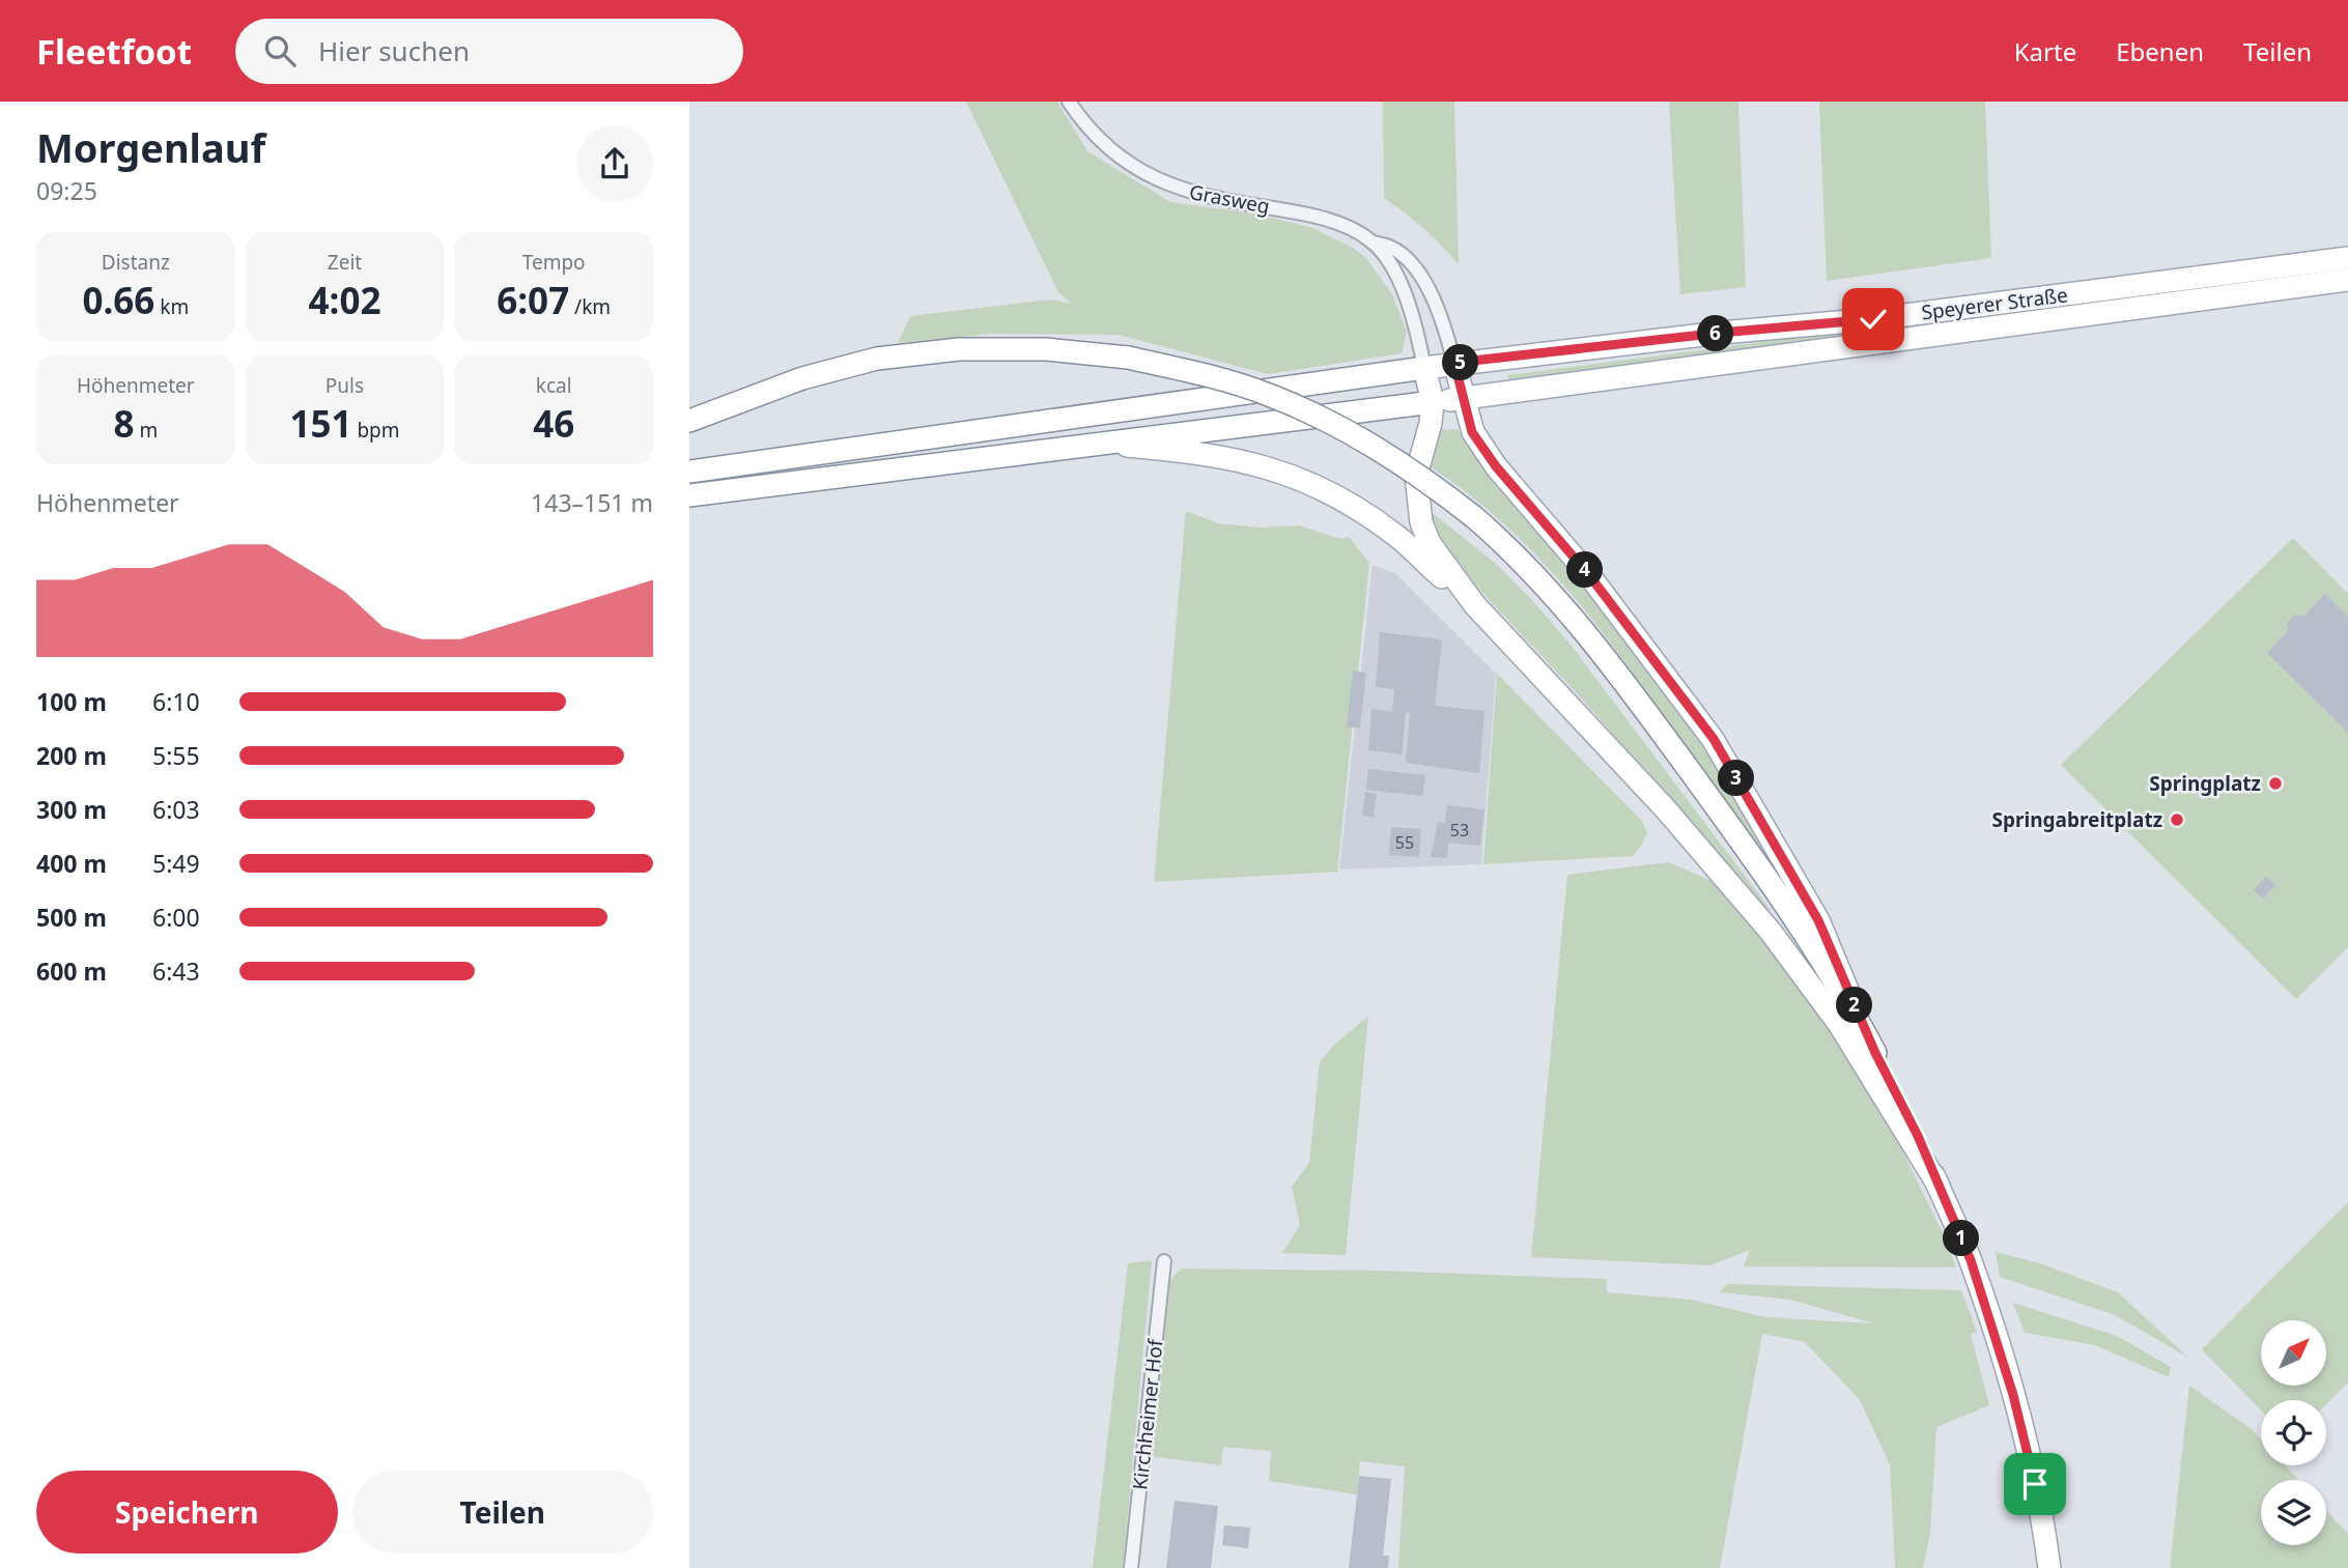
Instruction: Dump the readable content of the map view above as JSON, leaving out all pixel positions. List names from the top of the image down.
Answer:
{
  "streets": {
    "main road": ["Speyerer Straße"],
    "street": ["Grasweg", "Kirchheimer Hof"]
  },
  "crossings": [
    ["Grasweg", "Speyerer Straße"]
  ],
  "places": ["Springplatz", "Springabreitplatz"],
  "house_numbers": ["53", "55"],
  "north": "top right",
  "page": {
    "header": "Fleetfoot",
    "search": "Hier suchen",
    "nav": ["Karte", "Ebenen", "Teilen"],
    "heading": ["Morgenlauf", "09:25"],
    "stats": [
      ["Distanz", "0.66 km"],
      ["Zeit", "4:02"],
      ["Tempo", "6:07 /km"],
      ["Höhenmeter", "8 m"],
      ["Puls", "151 bpm"],
      ["kcal", "46"]
    ],
    "pins": [
      "6",
      "5",
      "4",
      "3",
      "2",
      "1"
    ],
    "chart": ["Höhenmeter", "143–151 m"],
    "list": [
      {
        "name": "100 m",
        "note": "6:10"
      },
      {
        "name": "200 m",
        "note": "5:55"
      },
      {
        "name": "300 m",
        "note": "6:03"
      },
      {
        "name": "400 m",
        "note": "5:49"
      },
      {
        "name": "500 m",
        "note": "6:00"
      },
      {
        "name": "600 m",
        "note": "6:43"
      }
    ],
    "buttons": ["Speichern", "Teilen"]
  }
}
